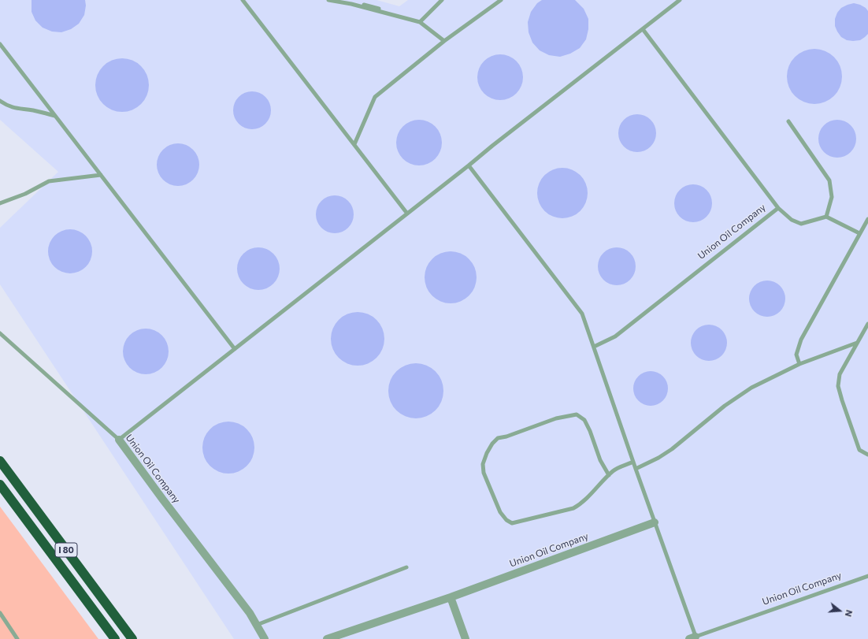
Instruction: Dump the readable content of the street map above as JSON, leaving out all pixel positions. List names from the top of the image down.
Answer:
{
  "streets": {
    "highway": ["I 80"],
    "street": ["Union Oil Company"]
  },
  "north": "right"
}
